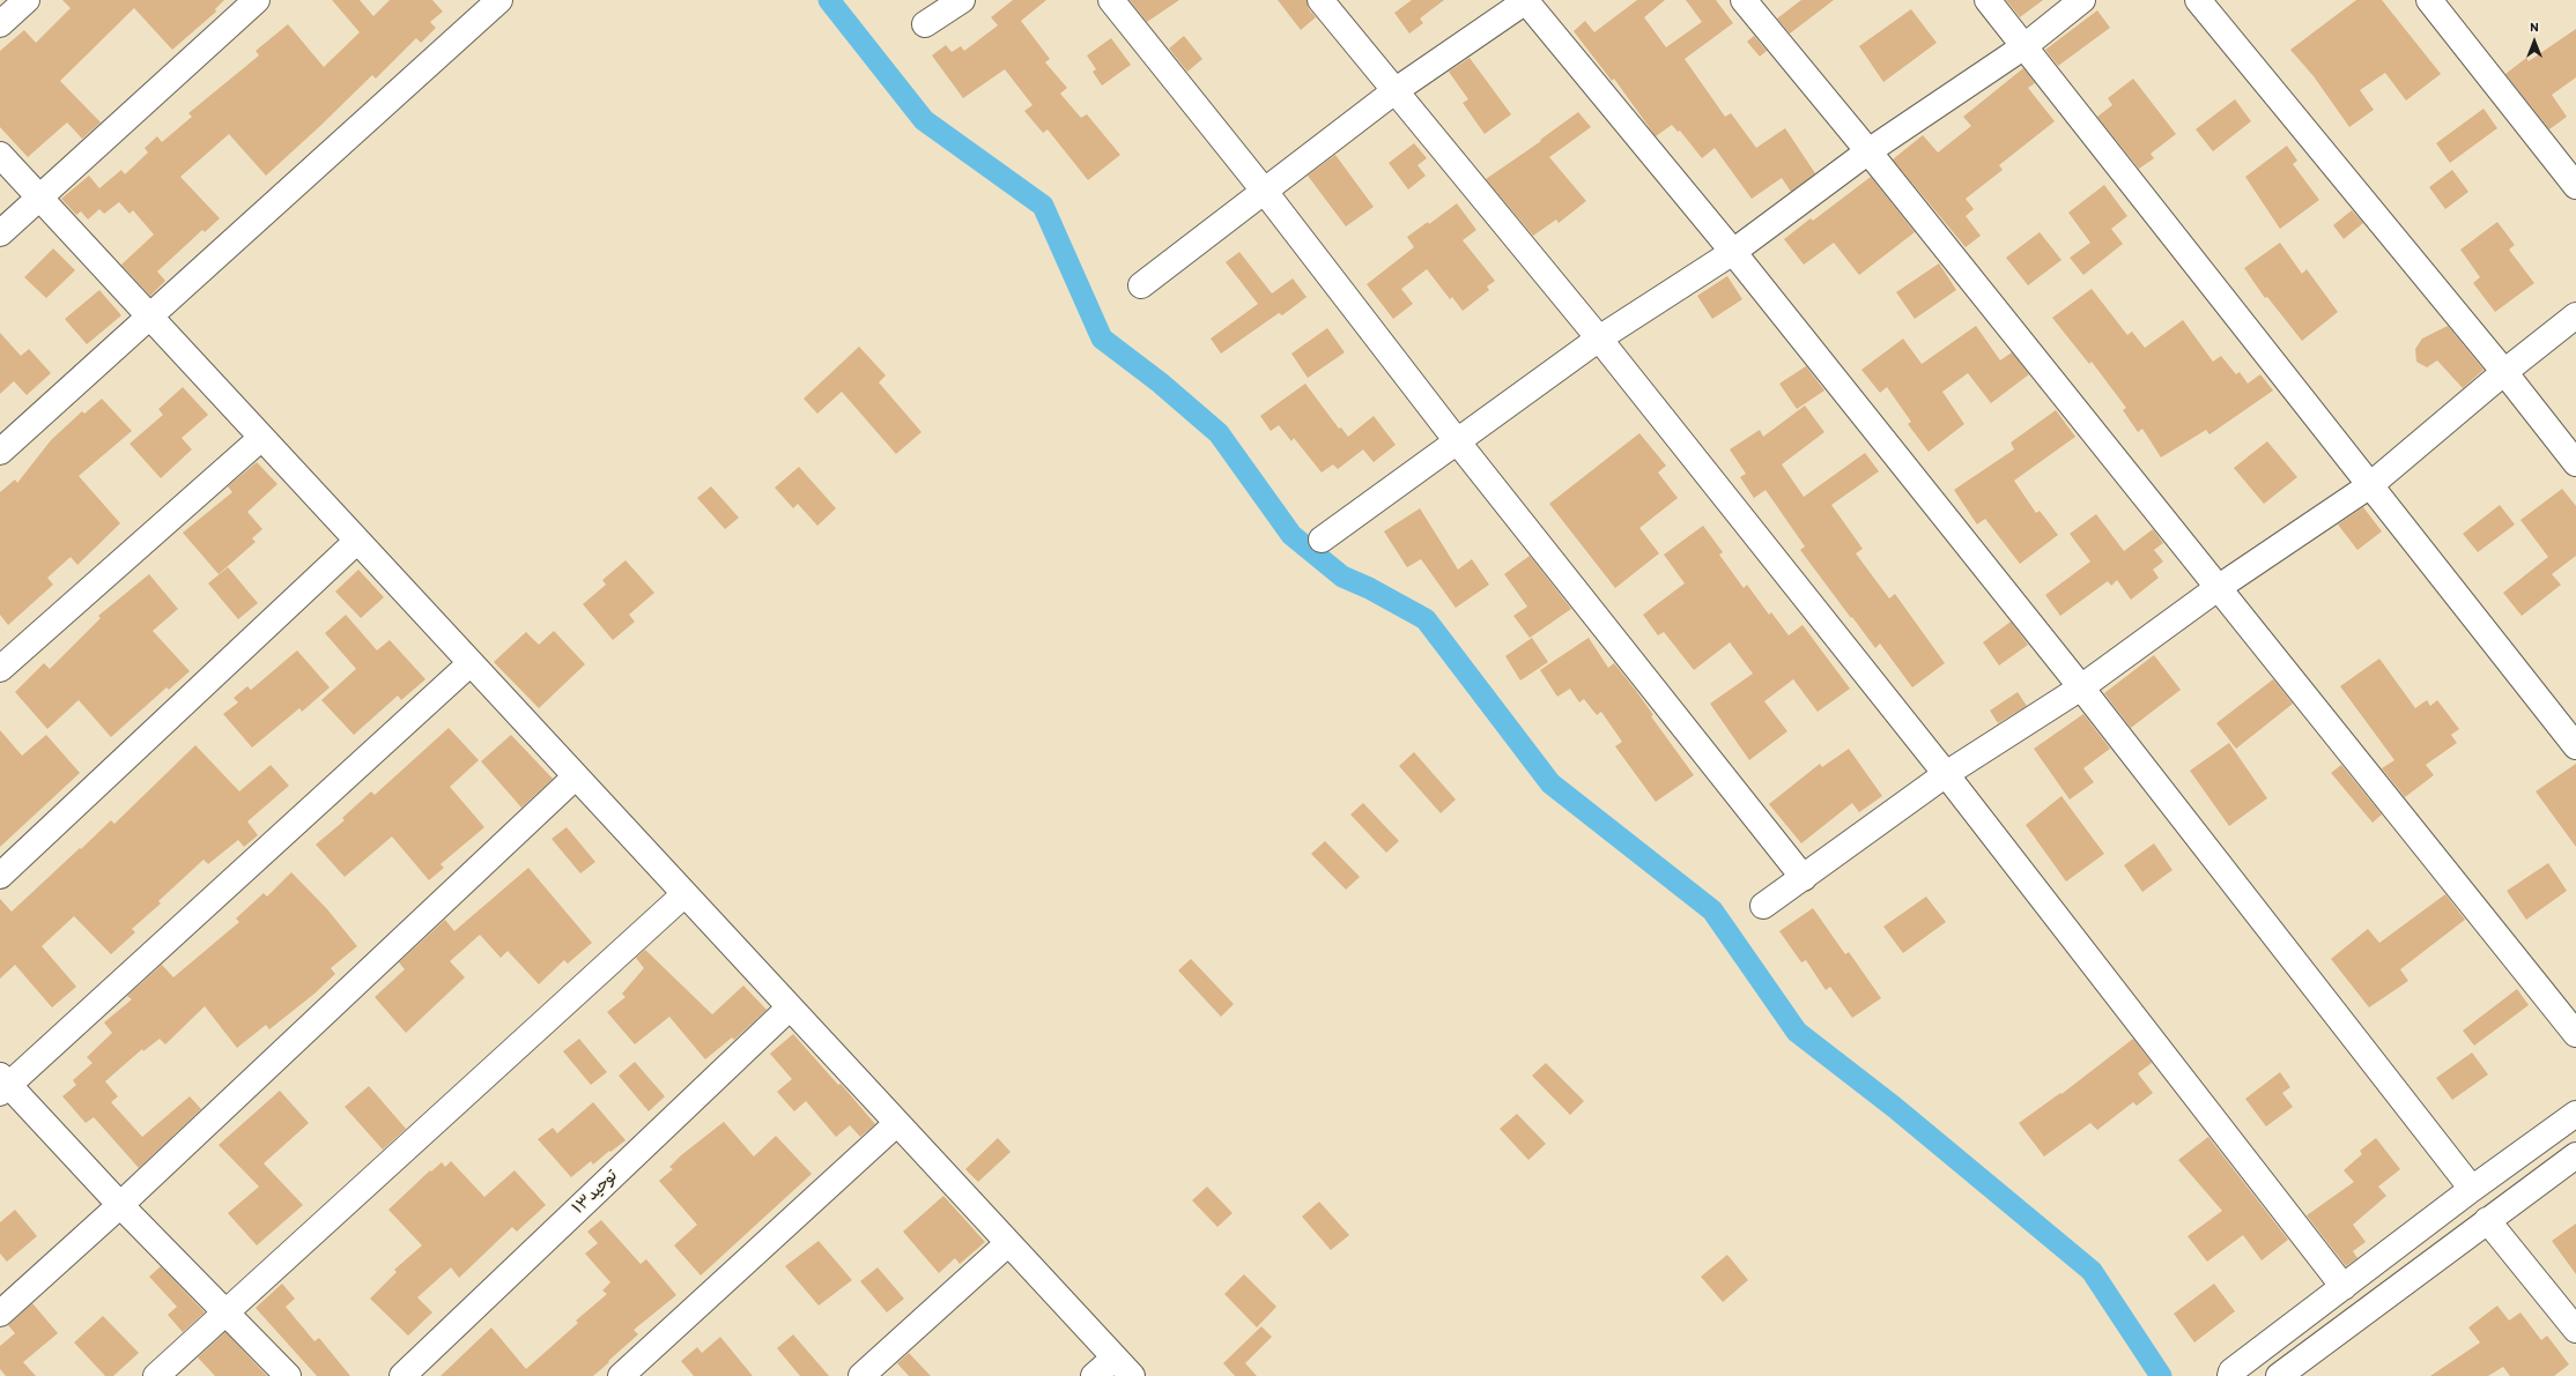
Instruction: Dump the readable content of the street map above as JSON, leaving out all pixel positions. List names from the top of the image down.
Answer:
{
  "streets": {
    "street": ["توحید۱۳"]
  },
  "north": "top"
}
